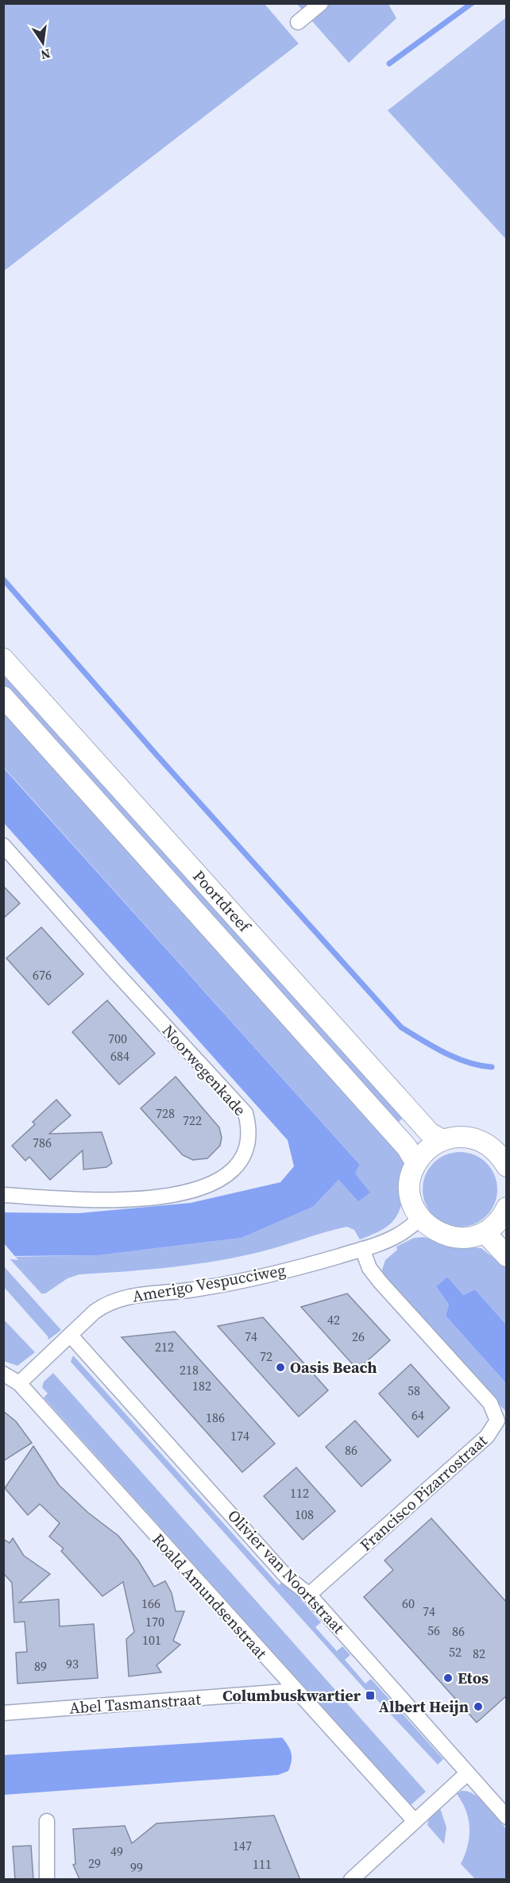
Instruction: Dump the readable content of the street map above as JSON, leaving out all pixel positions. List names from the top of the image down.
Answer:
{
  "streets": {
    "main road": ["Poortdreef"],
    "street": [
      "Noorwegenkade",
      "Amerigo Vespucciweg",
      "Francisco Pizarrostraat",
      "Olivier van Noortstraat",
      "Roald Amundsenstraat",
      "Abel Tasmanstraat"
    ]
  },
  "crossings": [
    ["Amerigo Vespucciweg", "Francisco Pizarrostraat"],
    ["Amerigo Vespucciweg", "Olivier van Noortstraat"],
    ["Amerigo Vespucciweg", "Roald Amundsenstraat"],
    ["Francisco Pizarrostraat", "Olivier van Noortstraat"],
    ["Roald Amundsenstraat", "Abel Tasmanstraat"]
  ],
  "places": {
    "other": ["Oasis Beach", "Etos", "Albert Heijn"],
    "transit": ["Columbuskwartier"]
  },
  "house_numbers": [
    "676",
    "700",
    "684",
    "728",
    "722",
    "786",
    "42",
    "74",
    "26",
    "212",
    "72",
    "218",
    "182",
    "58",
    "64",
    "186",
    "174",
    "86",
    "112",
    "108",
    "166",
    "60",
    "74",
    "170",
    "56",
    "86",
    "101",
    "52",
    "82",
    "93",
    "89",
    "147",
    "49",
    "29",
    "111",
    "99"
  ],
  "north": "bottom"
}
